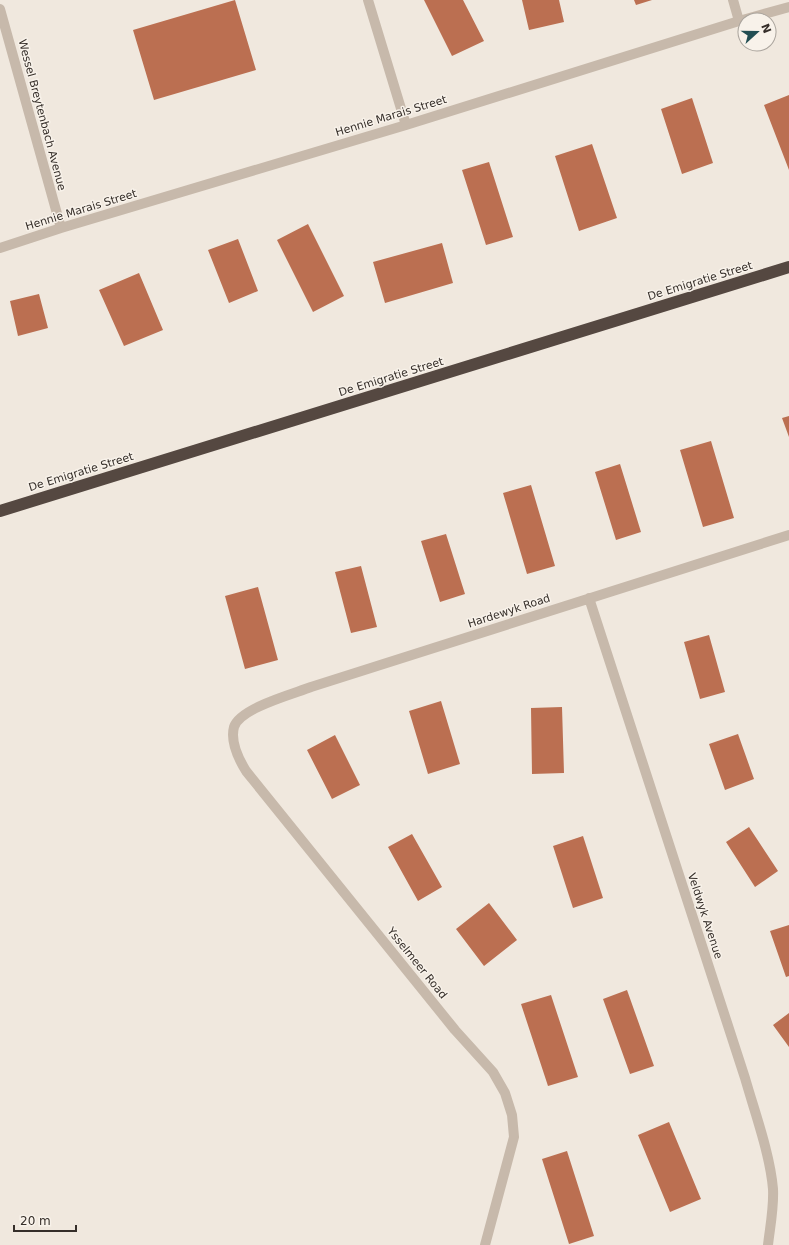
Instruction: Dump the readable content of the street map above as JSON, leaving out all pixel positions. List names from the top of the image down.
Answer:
{
  "streets": {
    "highway": ["De Emigratie Street"],
    "street": [
      "Wessel Breytenbach Avenue",
      "Hennie Marais Street",
      "Hardewyk Road",
      "Veldwyk Avenue",
      "Ysselmeer Road"
    ]
  },
  "crossings": [
    ["Wessel Breytenbach Avenue", "Hennie Marais Street"],
    ["Hardewyk Road", "Veldwyk Avenue"],
    ["Hardewyk Road", "Ysselmeer Road"]
  ],
  "scale_bar": "20 m",
  "north": "right"
}
